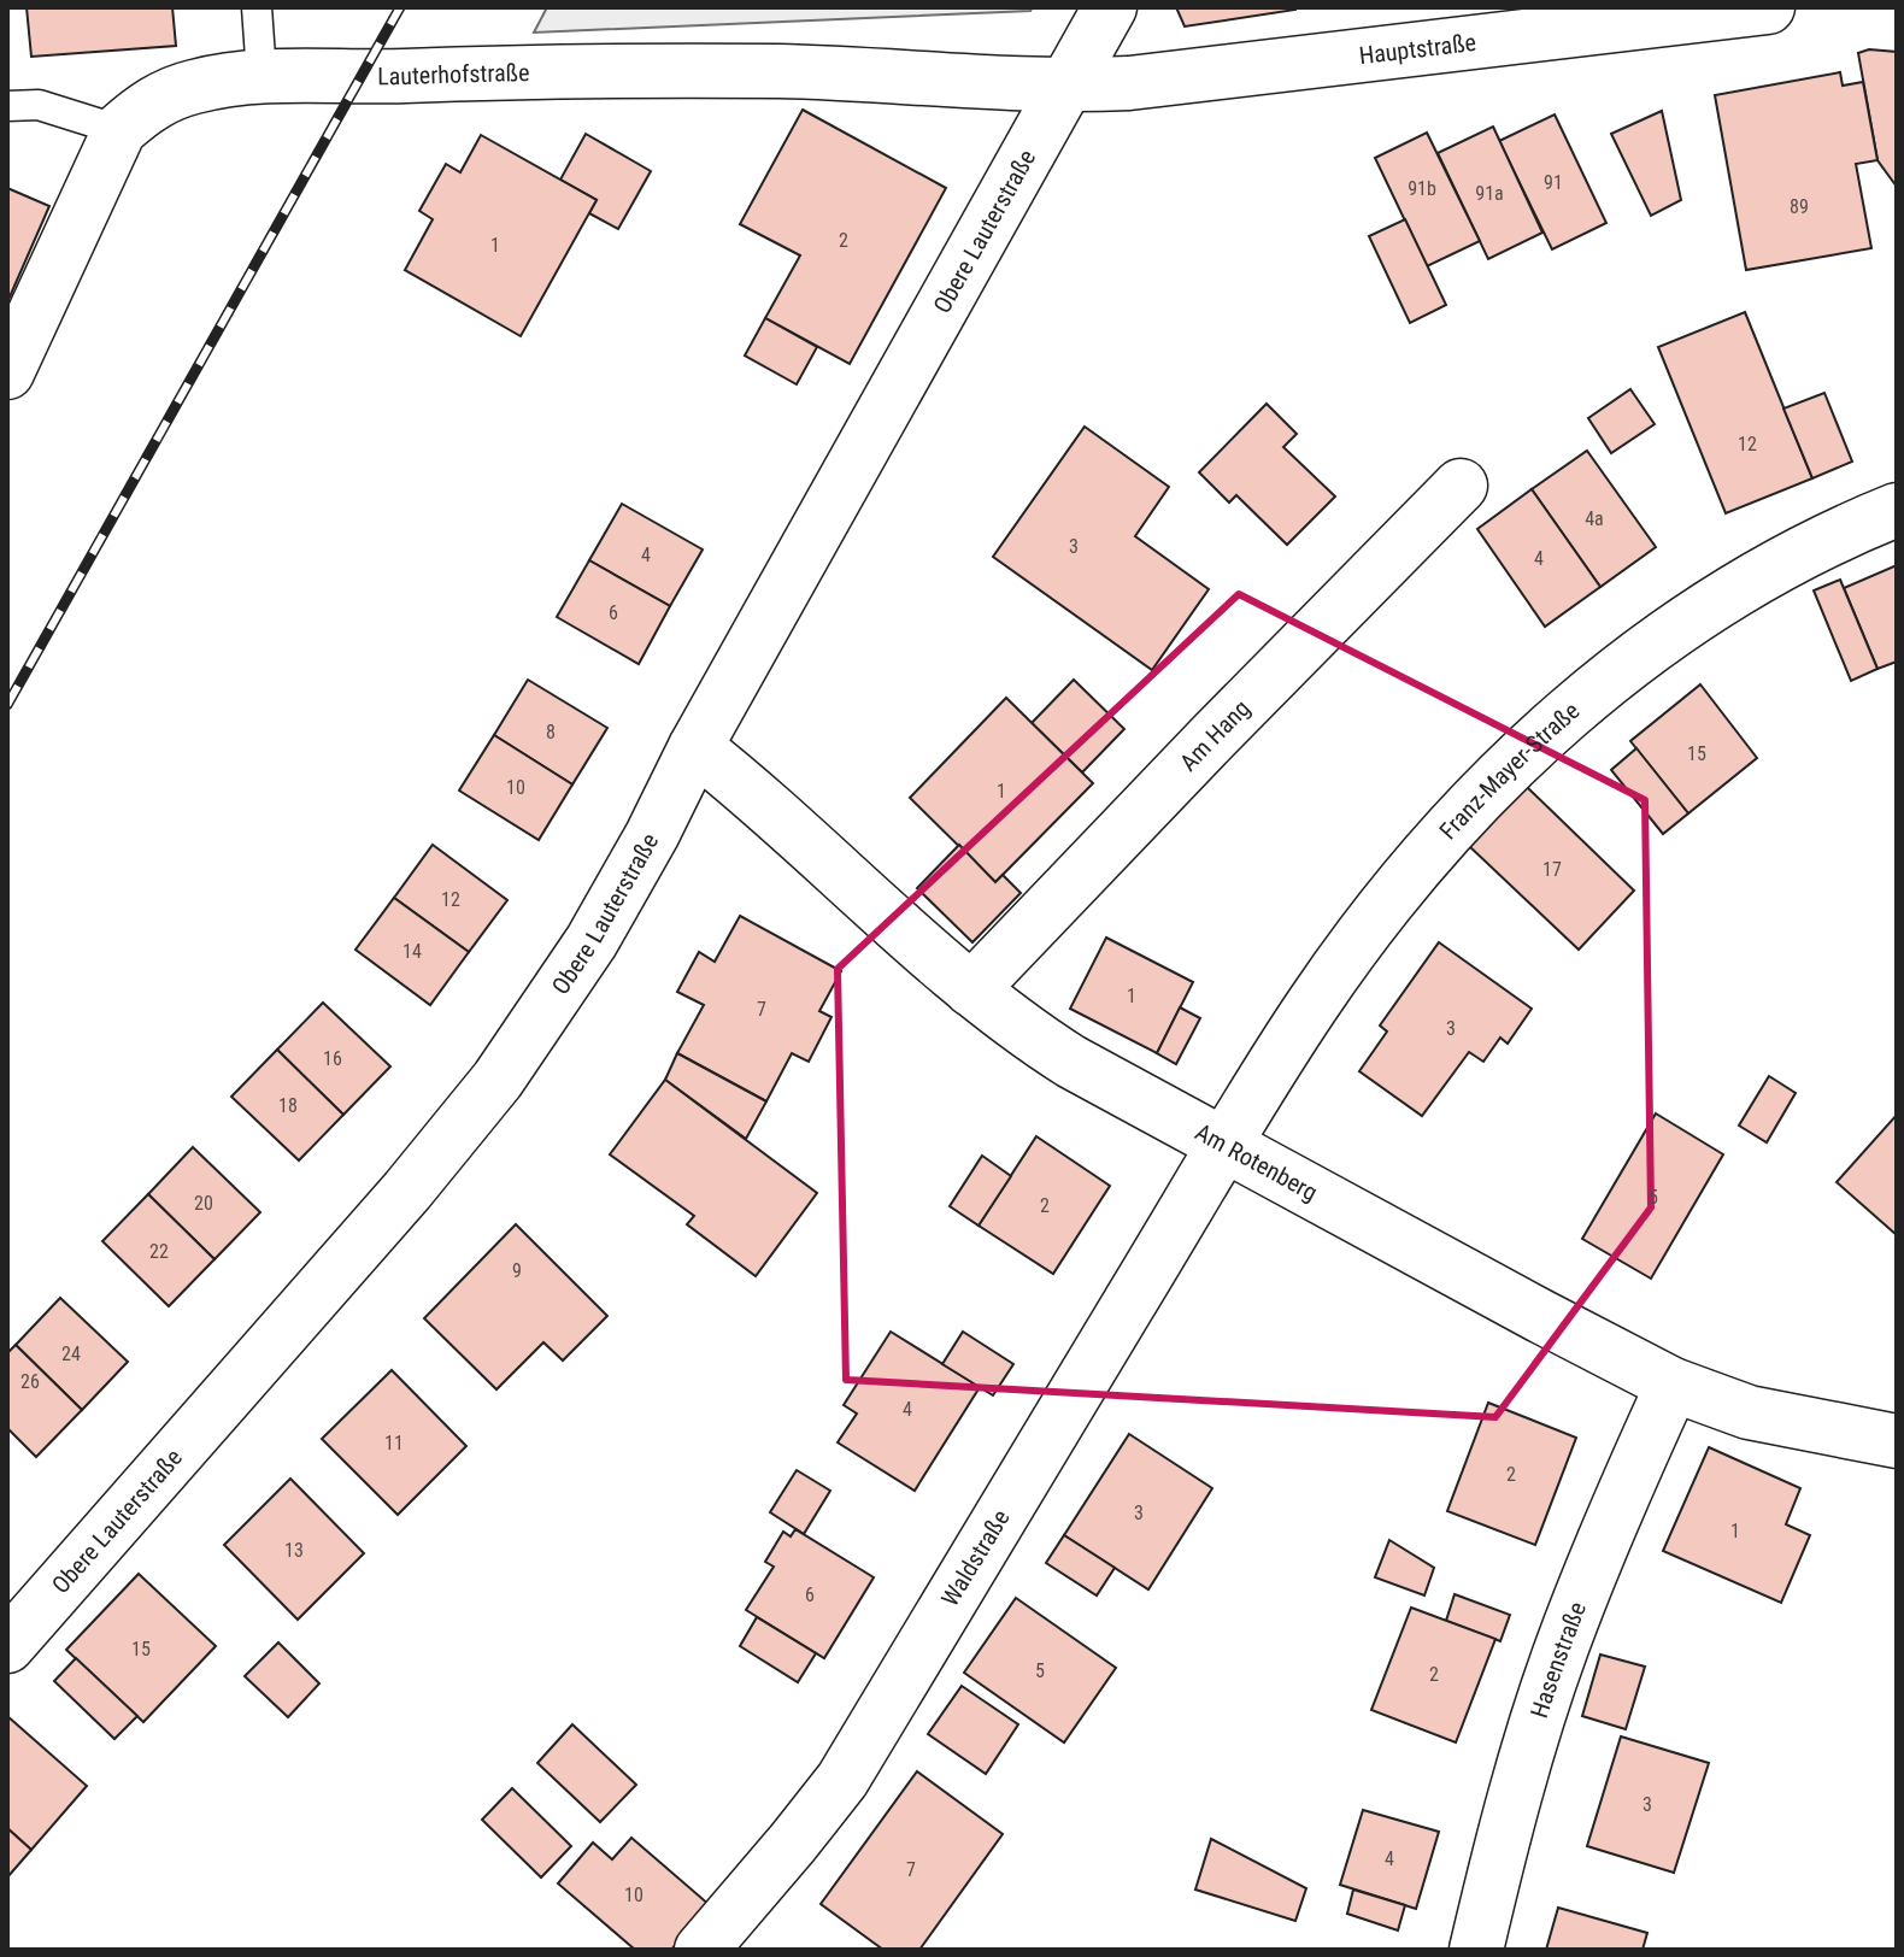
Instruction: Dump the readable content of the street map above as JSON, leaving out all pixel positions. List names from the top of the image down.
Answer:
{
  "streets": {
    "street": [
      "Hauptstraße",
      "Lauterhofstraße",
      "Obere Lauterstraße",
      "Am Hang",
      "Franz-Mayer-Straße",
      "Am Rotenberg",
      "Waldstraße",
      "Hasenstraße"
    ]
  },
  "crossings": [
    ["Hauptstraße", "Lauterhofstraße"],
    ["Hauptstraße", "Obere Lauterstraße"],
    ["Lauterhofstraße", "Obere Lauterstraße"],
    ["Obere Lauterstraße", "Am Rotenberg"],
    ["Am Hang", "Am Rotenberg"],
    ["Franz-Mayer-Straße", "Am Rotenberg"],
    ["Franz-Mayer-Straße", "Waldstraße"],
    ["Am Rotenberg", "Waldstraße"],
    ["Am Rotenberg", "Hasenstraße"]
  ],
  "house_numbers": [
    "91",
    "91b",
    "91a",
    "89",
    "2",
    "1",
    "12",
    "4a",
    "3",
    "4",
    "4",
    "6",
    "8",
    "15",
    "10",
    "1",
    "17",
    "12",
    "14",
    "1",
    "7",
    "3",
    "16",
    "18",
    "5",
    "20",
    "2",
    "22",
    "9",
    "24",
    "26",
    "4",
    "11",
    "2",
    "3",
    "1",
    "13",
    "6",
    "15",
    "5",
    "2",
    "3",
    "4",
    "7",
    "10"
  ]
}
